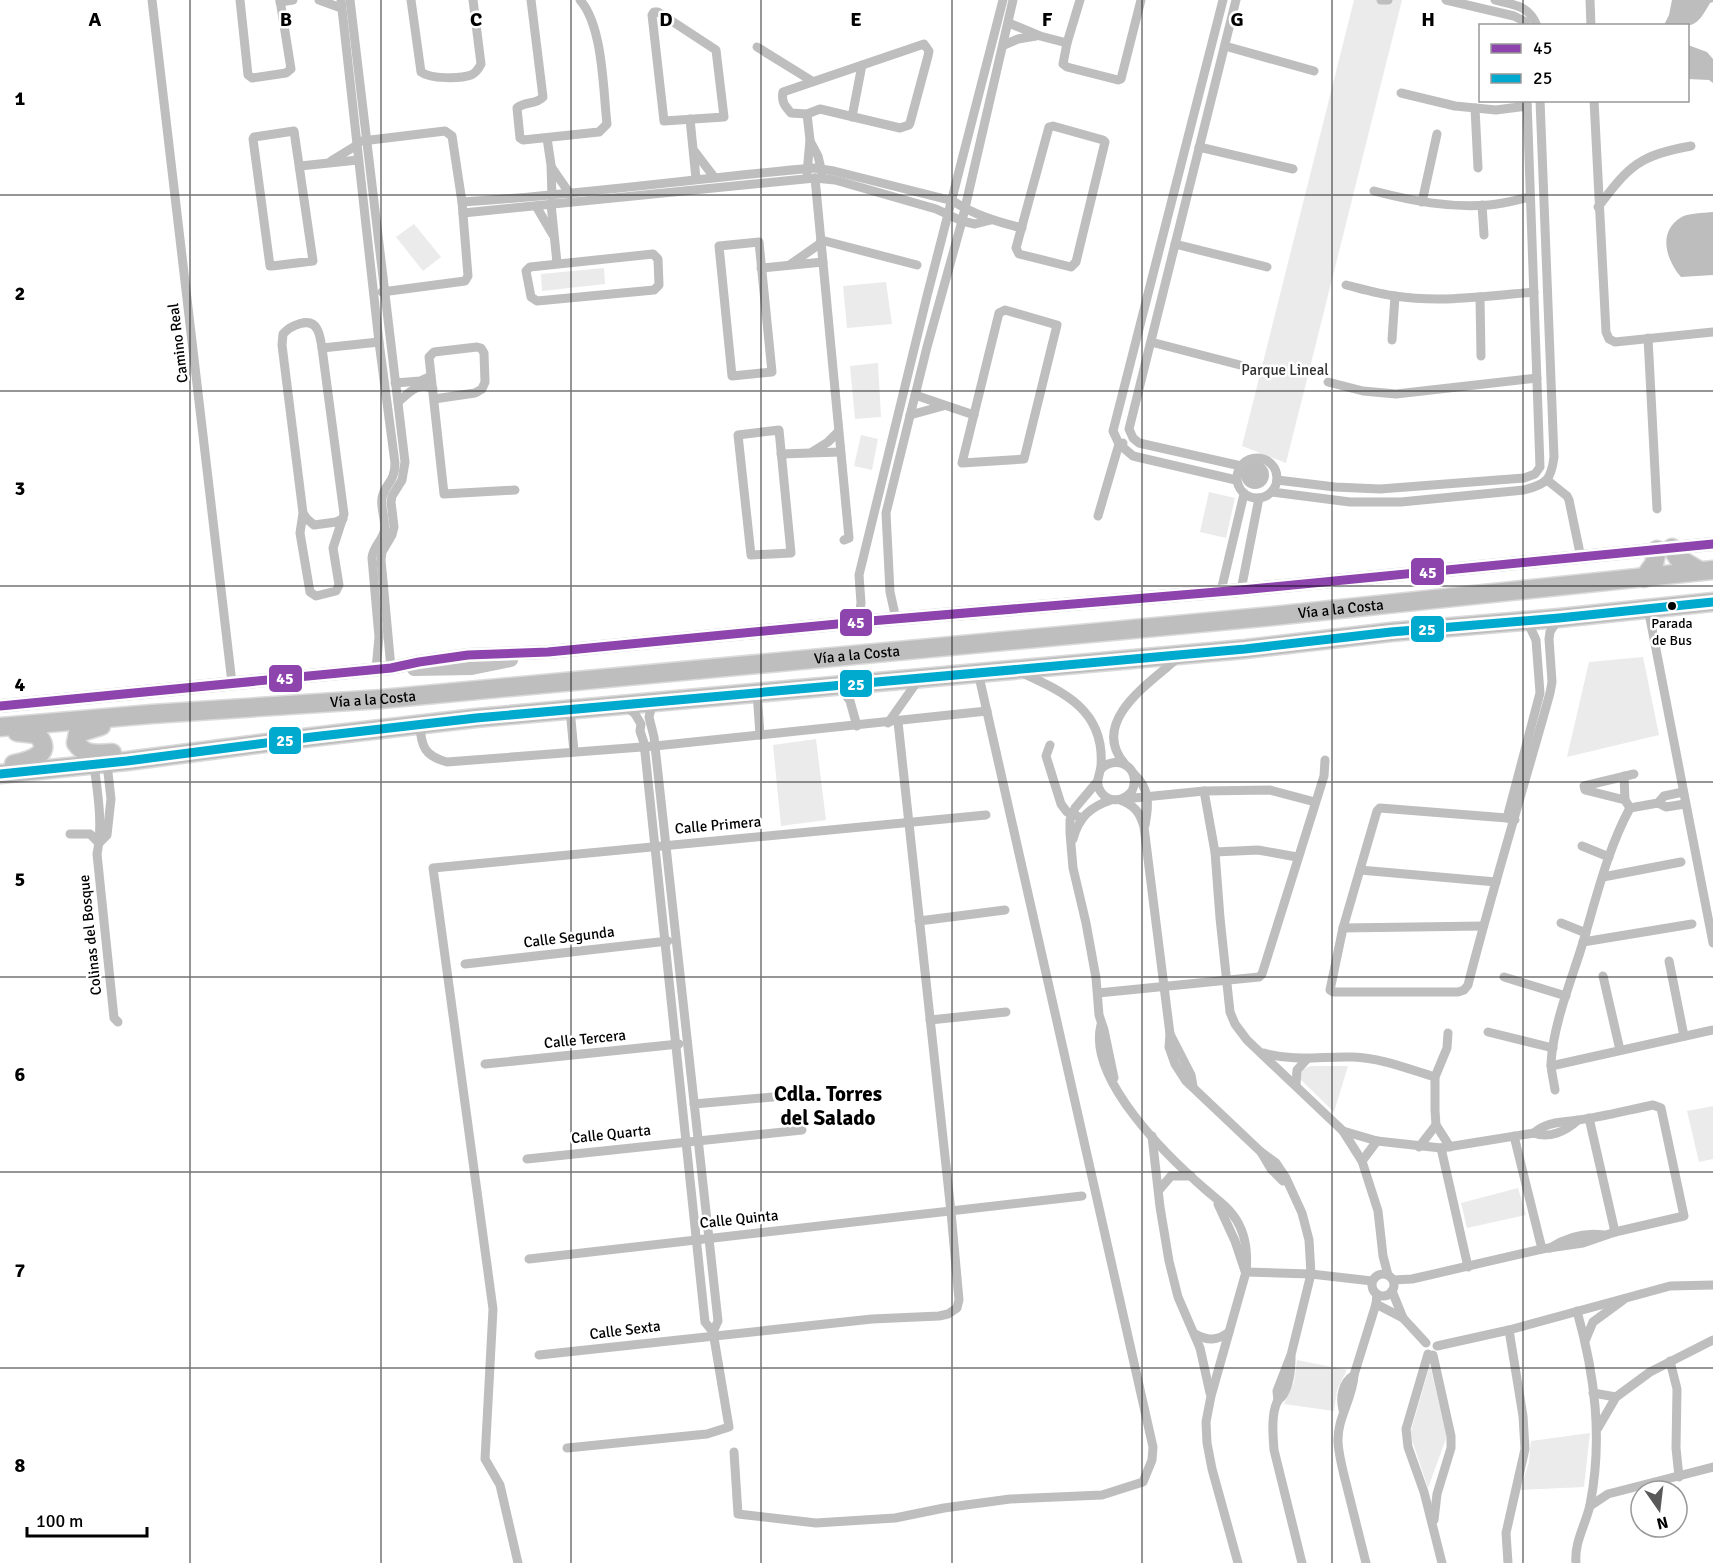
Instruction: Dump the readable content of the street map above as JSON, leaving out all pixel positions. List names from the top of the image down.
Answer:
{
  "streets": {
    "highway": ["Vía a la Costa"],
    "street": [
      "Camino Real",
      "Calle Primera",
      "Colinas del Bosque",
      "Calle Segunda",
      "Calle Tercera",
      "Calle Quarta",
      "Calle Quinta",
      "Calle Sexta"
    ]
  },
  "crossings": [
    ["Camino Real", "Vía a la Costa"],
    ["Vía a la Costa", "Colinas del Bosque"],
    ["Calle Primera", "Calle Sexta"],
    ["Calle Quinta", "Calle Sexta"]
  ],
  "districts": ["Cdla. Torres del Salado"],
  "parks": ["Parque Lineal"],
  "places": ["Parada de Bus"],
  "lines": ["transit line 45", "transit line 25"],
  "legend": ["45", "25"],
  "scale_bar": "100 m",
  "north": "bottom",
  "grid": {
    "columns": [
      "A",
      "B",
      "C",
      "D",
      "E",
      "F",
      "G",
      "H"
    ],
    "rows": [
      "1",
      "2",
      "3",
      "4",
      "5",
      "6",
      "7",
      "8"
    ]
  }
}
